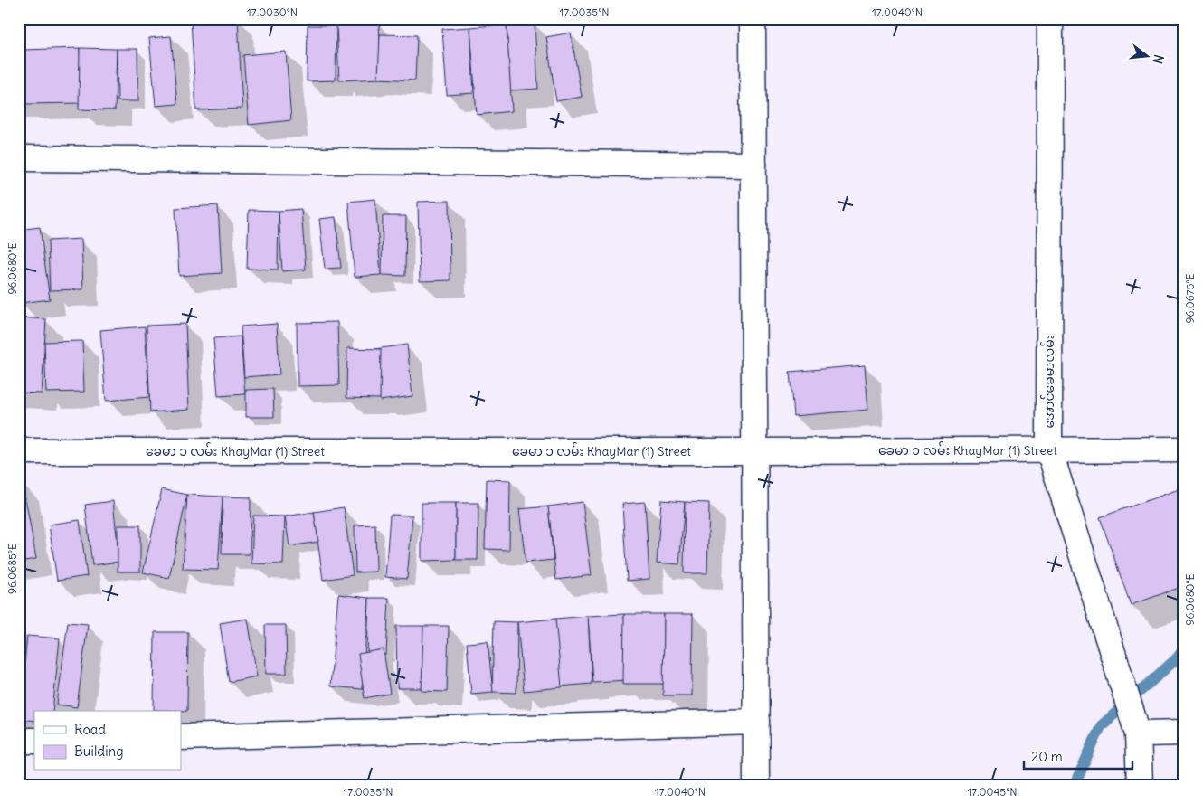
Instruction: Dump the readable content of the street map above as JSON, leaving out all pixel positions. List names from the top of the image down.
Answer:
{
  "streets": {
    "street": ["အောင်ခေမာလမ်း", "ခေမာ ၁ လမ်း KhayMar (1) Street"]
  },
  "crossings": [
    ["အောင်ခေမာလမ်း", "ခေမာ ၁ လမ်း KhayMar (1) Street"]
  ],
  "legend": ["Road", "Building"],
  "scale_bar": "20 m",
  "north": "right",
  "coordinates": [
    "17.0030°N",
    "17.0035°N",
    "17.0040°N",
    "96.0680°E",
    "96.0675°E",
    "96.0685°E",
    "17.0045°N"
  ]
}
